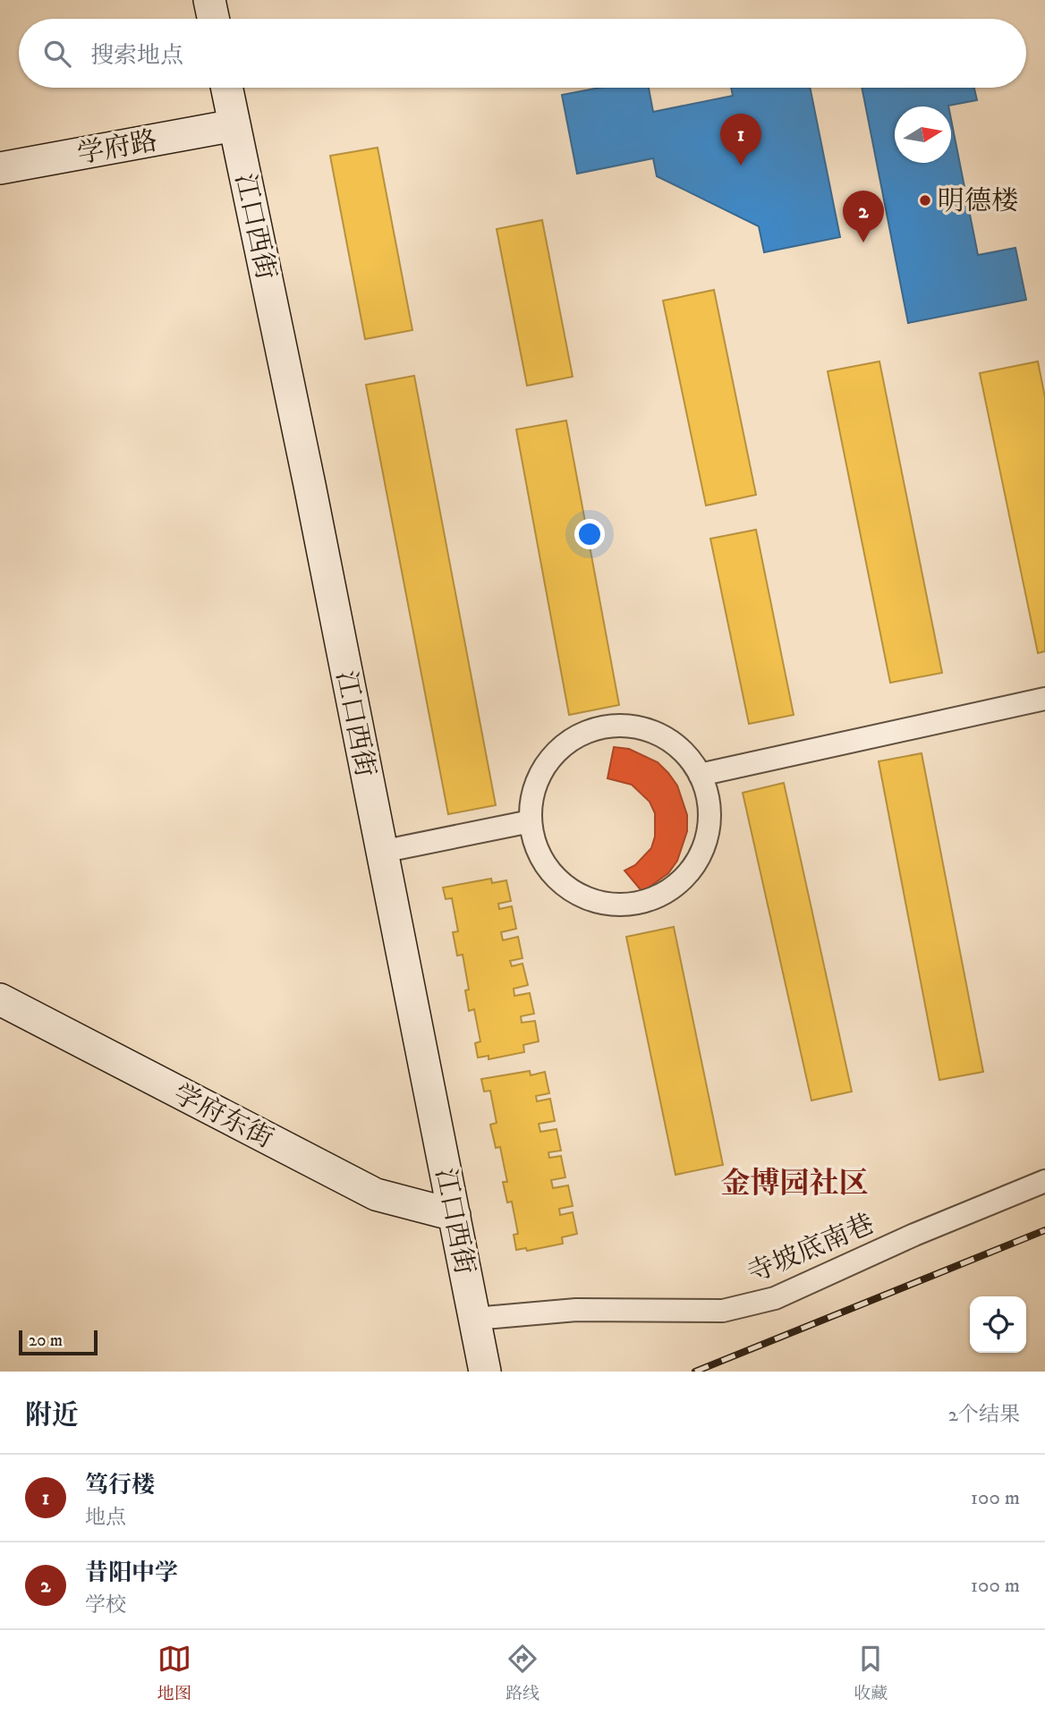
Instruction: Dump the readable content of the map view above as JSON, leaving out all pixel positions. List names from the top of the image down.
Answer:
{
  "streets": {
    "main road": ["学府路", "江口西街", "学府东街"],
    "street": ["寺坡底南巷"]
  },
  "crossings": [
    ["学府路", "江口西街"],
    ["江口西街", "学府东街"],
    ["江口西街", "寺坡底南巷"]
  ],
  "districts": ["金博园社区"],
  "places": ["明德楼"],
  "scale_bar": "20 m",
  "north": "right",
  "page": {
    "search": "搜索地点",
    "pins": ["1", "2"],
    "scale": "20 m",
    "heading": ["附近", "2个结果"],
    "list": [
      {
        "mark": "1",
        "name": "笃行楼",
        "note": "地点",
        "value": "100 m"
      },
      {
        "mark": "2",
        "name": "昔阳中学",
        "note": "学校",
        "value": "100 m"
      }
    ],
    "nav": ["地图", "路线", "收藏"]
  }
}
